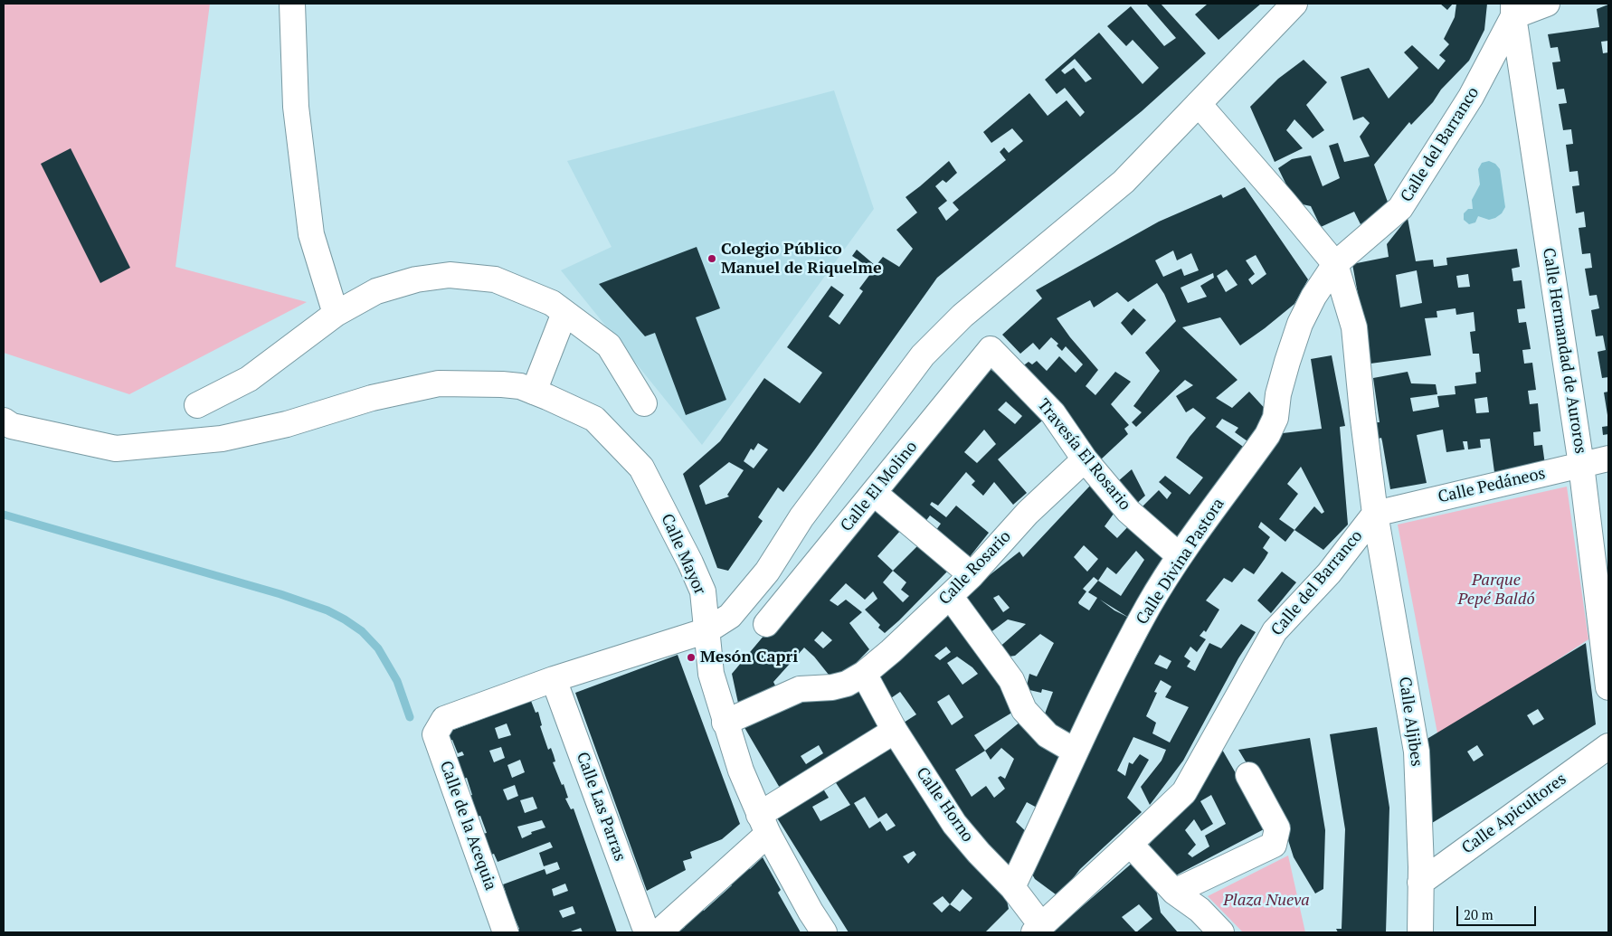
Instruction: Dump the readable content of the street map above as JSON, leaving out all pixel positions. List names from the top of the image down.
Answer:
{
  "streets": {
    "street": [
      "Calle del Barranco",
      "Calle Hermandad de Auroros",
      "Travesía El Rosario",
      "Calle Pedáneos",
      "Calle El Molino",
      "Calle Mayor",
      "Calle Divina Pastora",
      "Calle Rosario",
      "Calle Aljibes",
      "Calle Horno",
      "Calle Las Parras",
      "Calle Apicultores",
      "Calle de la Acequia"
    ]
  },
  "crossings": [
    ["Calle del Barranco", "Calle Hermandad de Auroros"],
    ["Calle del Barranco", "Calle Pedáneos"],
    ["Calle del Barranco", "Calle Divina Pastora"],
    ["Calle del Barranco", "Calle Aljibes"],
    ["Calle del Barranco", "Calle Horno"],
    ["Calle Hermandad de Auroros", "Calle Pedáneos"],
    ["Travesía El Rosario", "Calle El Molino"],
    ["Travesía El Rosario", "Calle Divina Pastora"],
    ["Travesía El Rosario", "Calle Rosario"],
    ["Calle Pedáneos", "Calle Aljibes"],
    ["Calle Mayor", "Calle Rosario"],
    ["Calle Divina Pastora", "Calle Horno"],
    ["Calle Rosario", "Calle Horno"],
    ["Calle Aljibes", "Calle Apicultores"],
    ["Calle Las Parras", "Calle de la Acequia"]
  ],
  "parks": ["Parque Pepé Baldó", "Plaza Nueva"],
  "places": ["Colegio Público Manuel de Riquelme", "Mesón Capri"],
  "scale_bar": "20 m"
}
